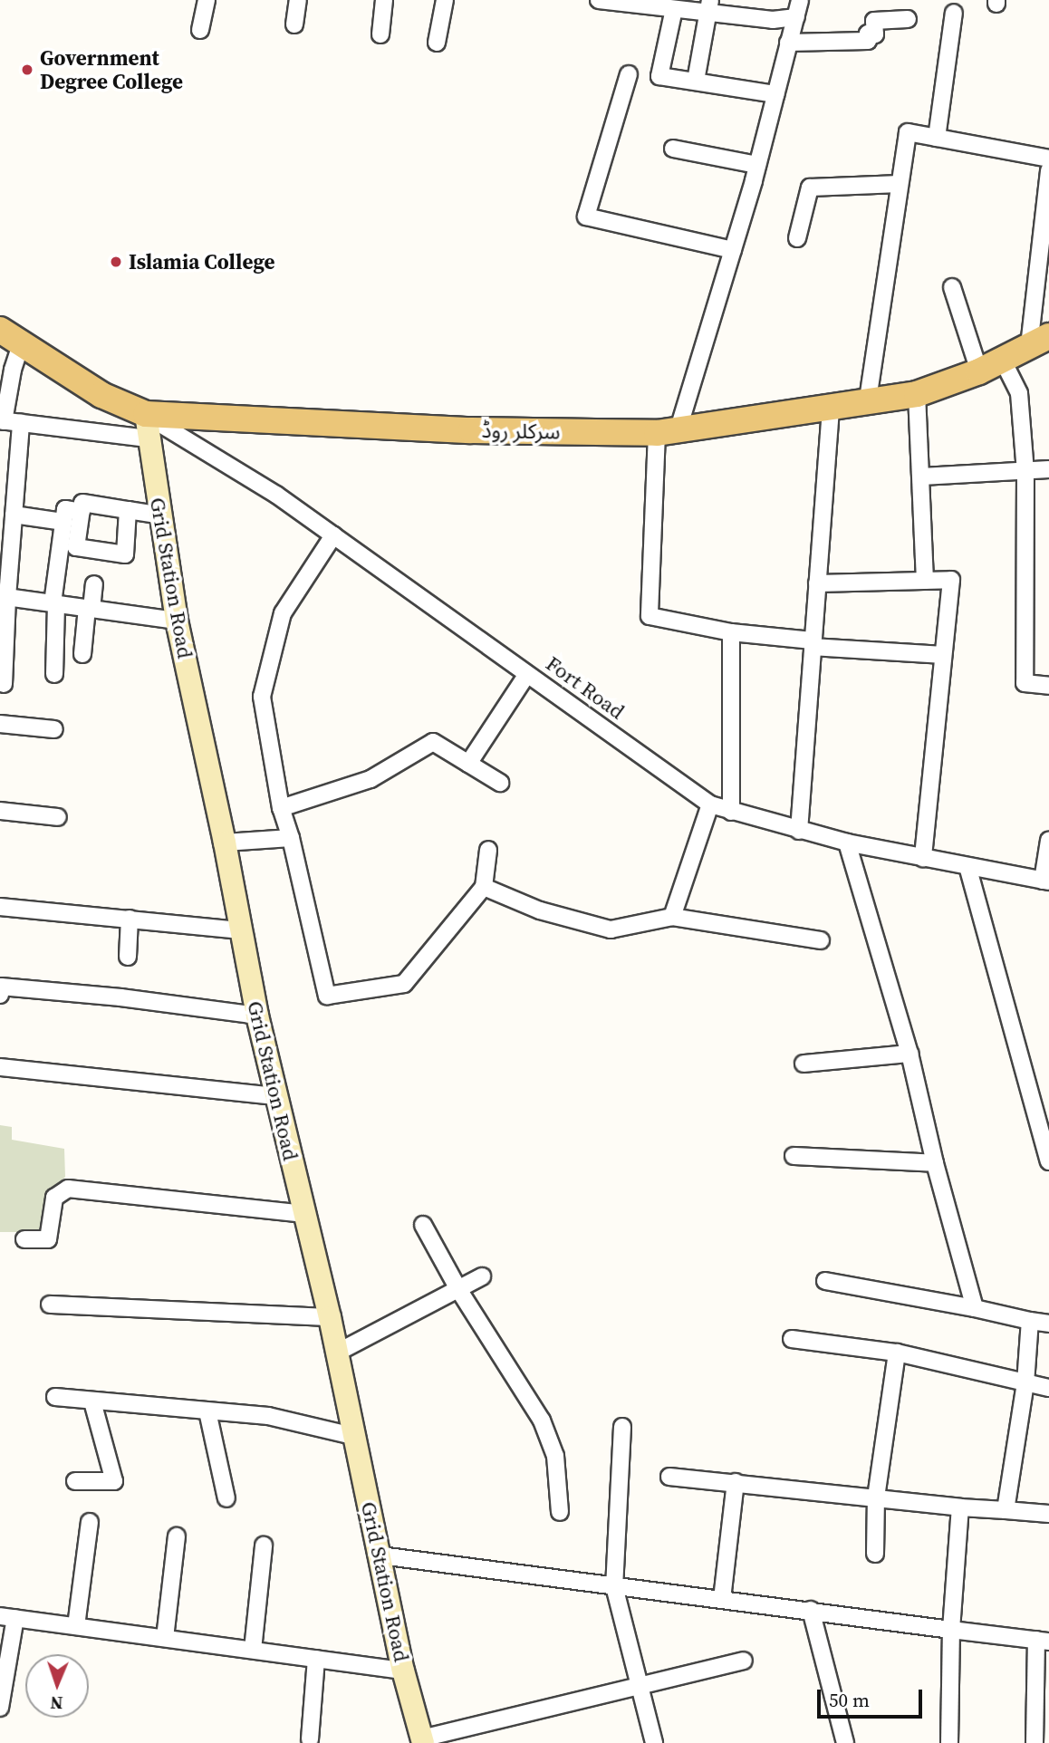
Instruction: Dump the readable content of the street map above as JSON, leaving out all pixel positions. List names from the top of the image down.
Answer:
{
  "streets": {
    "main road": ["سرکلر روڈ", "Grid Station Road"],
    "street": ["Fort Road"]
  },
  "crossings": [
    ["سرکلر روڈ", "Grid Station Road"],
    ["سرکلر روڈ", "Fort Road"],
    ["Grid Station Road", "Fort Road"]
  ],
  "places": ["Government Degree College", "Islamia College"],
  "scale_bar": "50 m",
  "north": "bottom"
}
